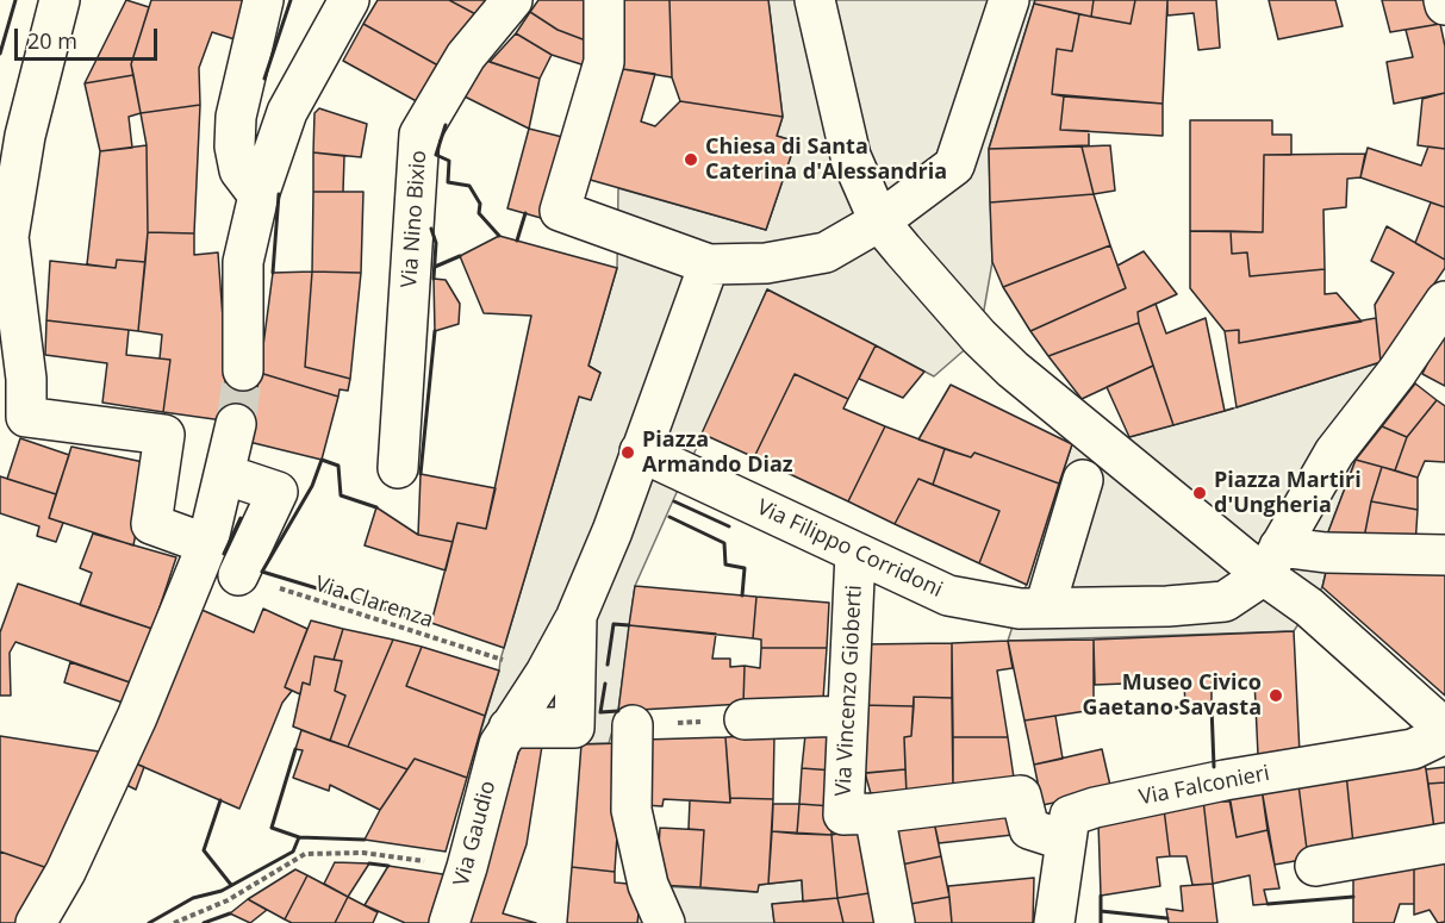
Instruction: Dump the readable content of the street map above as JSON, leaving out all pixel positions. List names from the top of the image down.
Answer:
{
  "streets": {
    "street": [
      "Via Nino Bixio",
      "Via Filippo Corridoni",
      "Via Vincenzo Gioberti",
      "Via Falconieri",
      "Via Gaudio"
    ],
    "path": ["Via Clarenza"]
  },
  "crossings": [
    ["Via Filippo Corridoni", "Via Vincenzo Gioberti"],
    ["Via Filippo Corridoni", "Via Gaudio"]
  ],
  "places": [
    "Chiesa di Santa Caterina d'Alessandria",
    "Piazza Armando Diaz",
    "Piazza Martiri d'Ungheria",
    "Museo Civico Gaetano Savasta"
  ],
  "scale_bar": "20 m"
}
